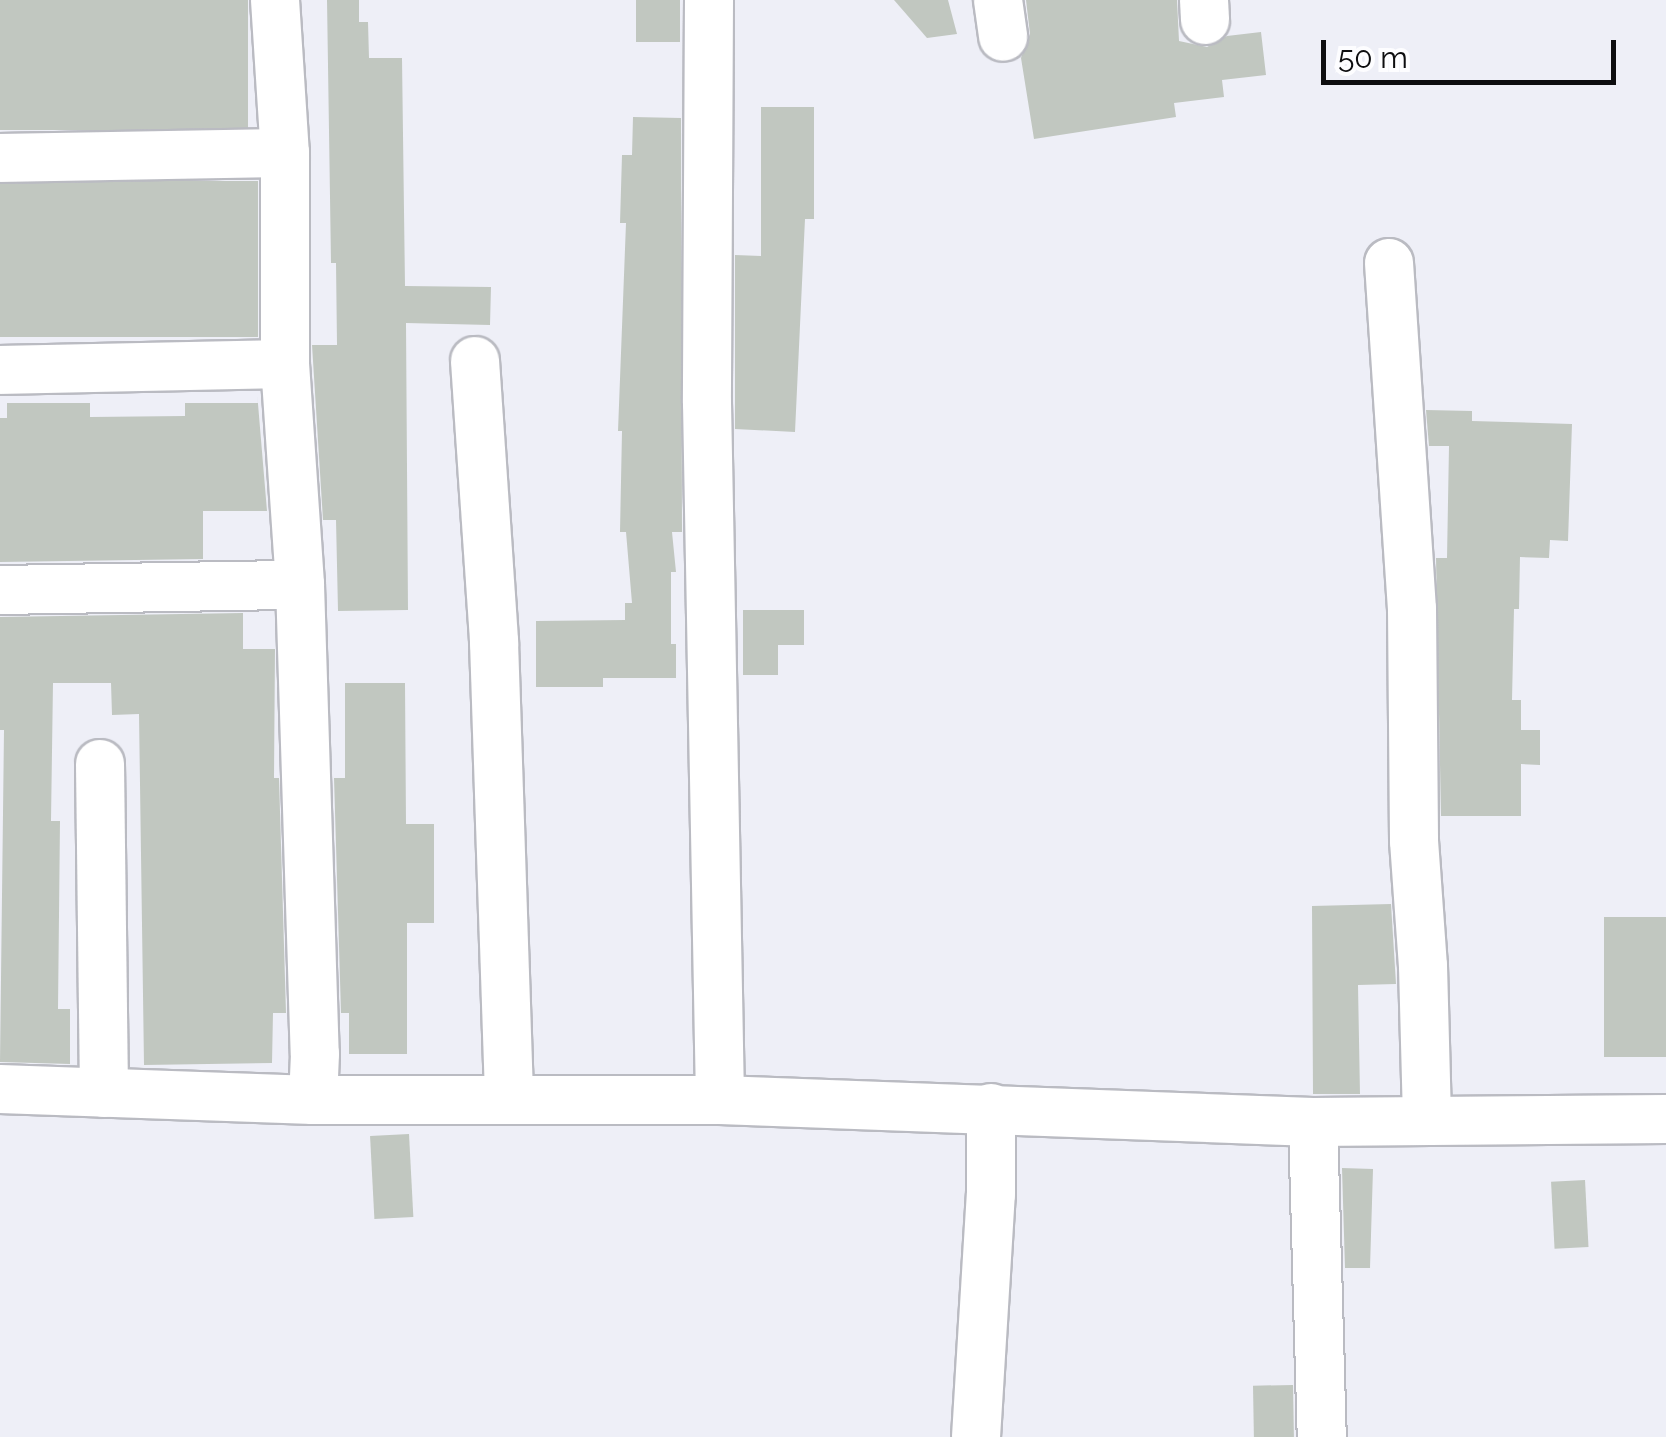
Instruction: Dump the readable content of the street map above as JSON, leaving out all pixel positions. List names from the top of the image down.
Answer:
{
  "scale_bar": "50 m"
}
